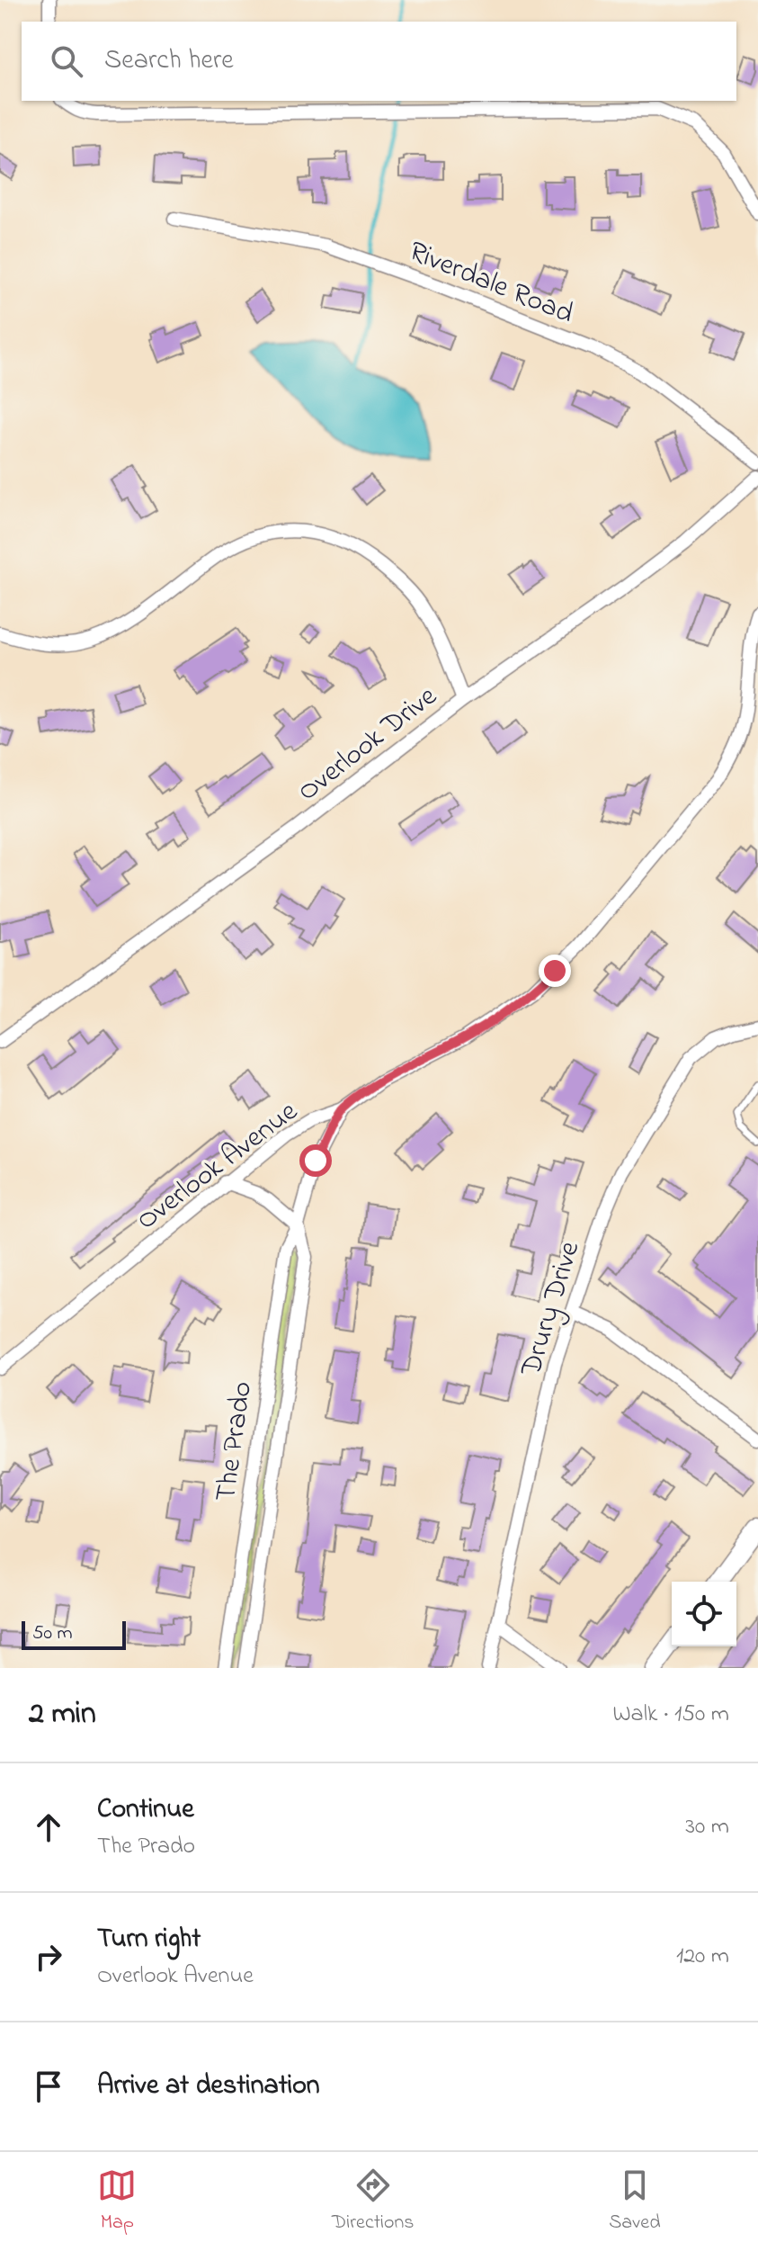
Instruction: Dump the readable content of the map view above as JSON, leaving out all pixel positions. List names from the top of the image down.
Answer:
{
  "streets": {
    "street": [
      "Riverdale Road",
      "Overlook Drive",
      "Overlook Avenue",
      "Drury Drive",
      "The Prado"
    ]
  },
  "crossings": [
    ["Overlook Avenue", "The Prado"]
  ],
  "scale_bar": "50 m",
  "page": {
    "search": "Search here",
    "scale": "50 m",
    "heading": ["2 min", "Walk · 150 m"],
    "list": [
      ["Continue", "The Prado", "30 m"],
      ["Turn right", "Overlook Avenue", "120 m"],
      "Arrive at destination"
    ],
    "nav": ["Map", "Directions", "Saved"]
  }
}
